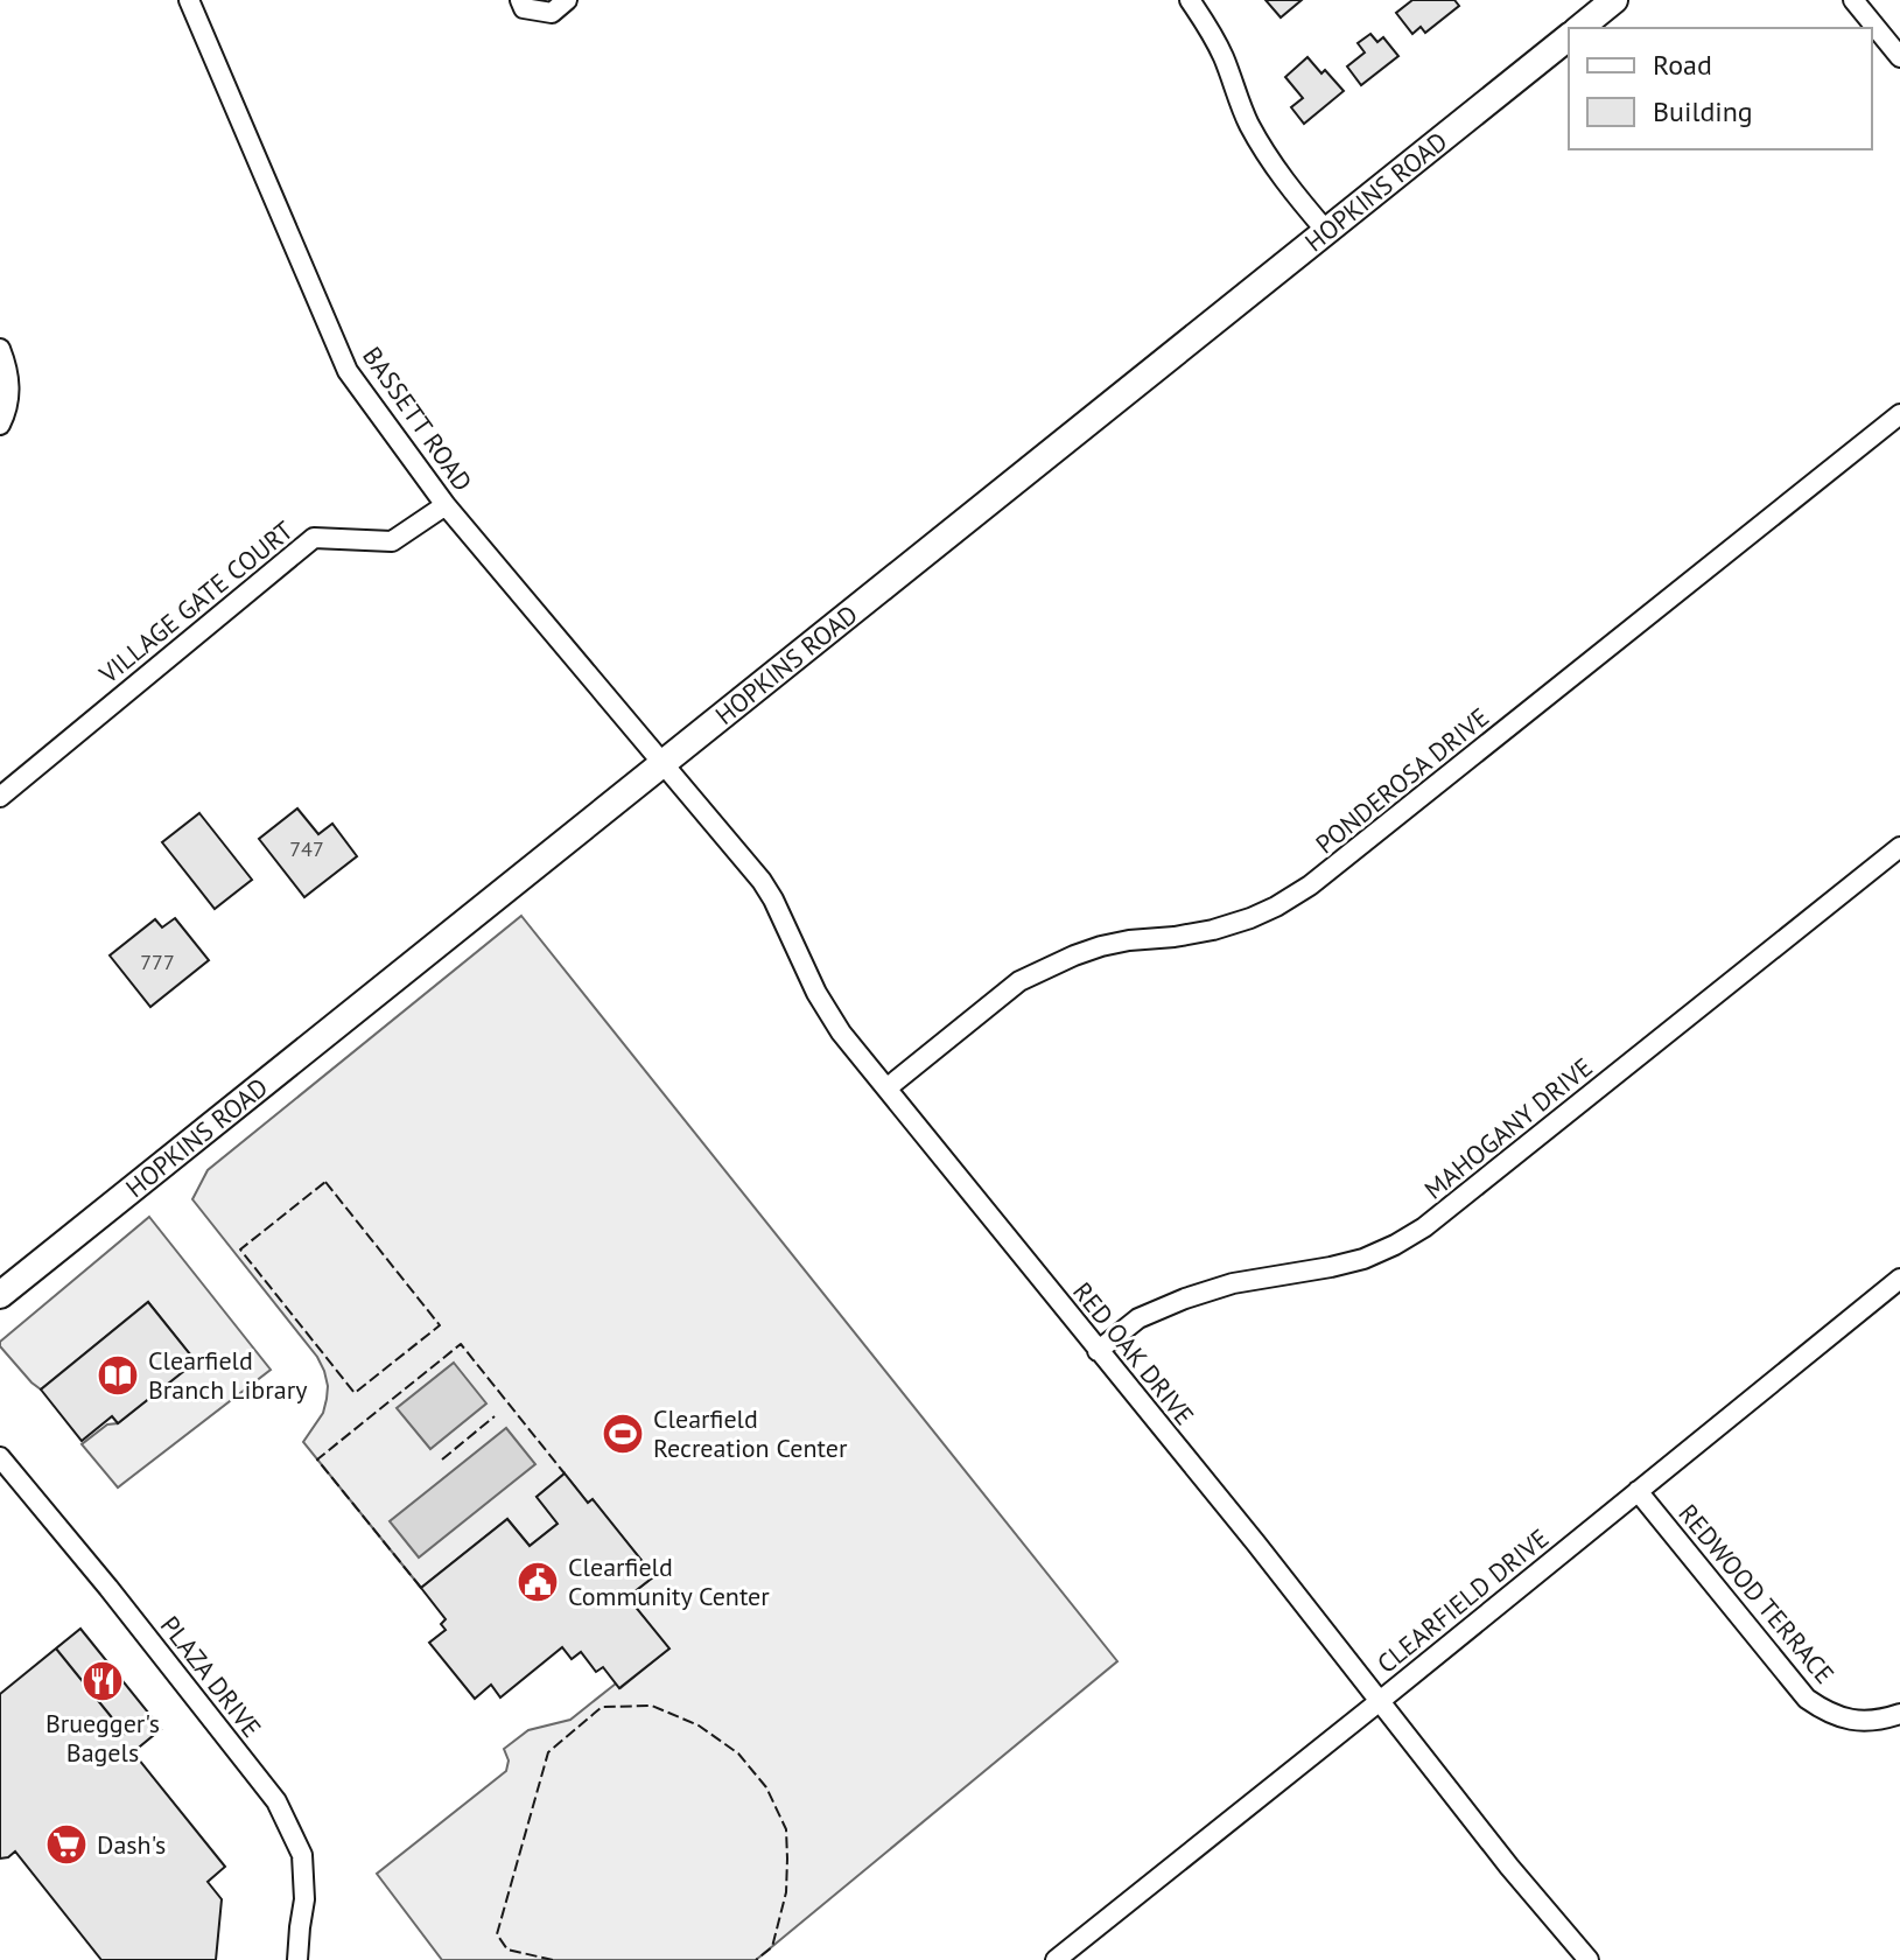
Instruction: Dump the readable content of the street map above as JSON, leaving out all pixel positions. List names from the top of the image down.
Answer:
{
  "streets": {
    "street": [
      "HOPKINS ROAD",
      "BASSETT ROAD",
      "VILLAGE GATE COURT",
      "PONDEROSA DRIVE",
      "MAHOGANY DRIVE",
      "RED OAK DRIVE",
      "REDWOOD TERRACE",
      "CLEARFIELD DRIVE",
      "PLAZA DRIVE"
    ]
  },
  "crossings": [
    ["HOPKINS ROAD", "BASSETT ROAD"],
    ["HOPKINS ROAD", "RED OAK DRIVE"],
    ["BASSETT ROAD", "VILLAGE GATE COURT"],
    ["BASSETT ROAD", "RED OAK DRIVE"],
    ["PONDEROSA DRIVE", "RED OAK DRIVE"],
    ["MAHOGANY DRIVE", "RED OAK DRIVE"],
    ["RED OAK DRIVE", "CLEARFIELD DRIVE"],
    ["REDWOOD TERRACE", "CLEARFIELD DRIVE"]
  ],
  "places": {
    "library": ["Clearfield Branch Library"],
    "sports": ["Clearfield Recreation Center"],
    "public building": ["Clearfield Community Center"],
    "restaurant": ["Bruegger's Bagels"],
    "supermarket": ["Dash's"]
  },
  "house_numbers": ["747", "777"],
  "legend": ["Road", "Building"]
}
